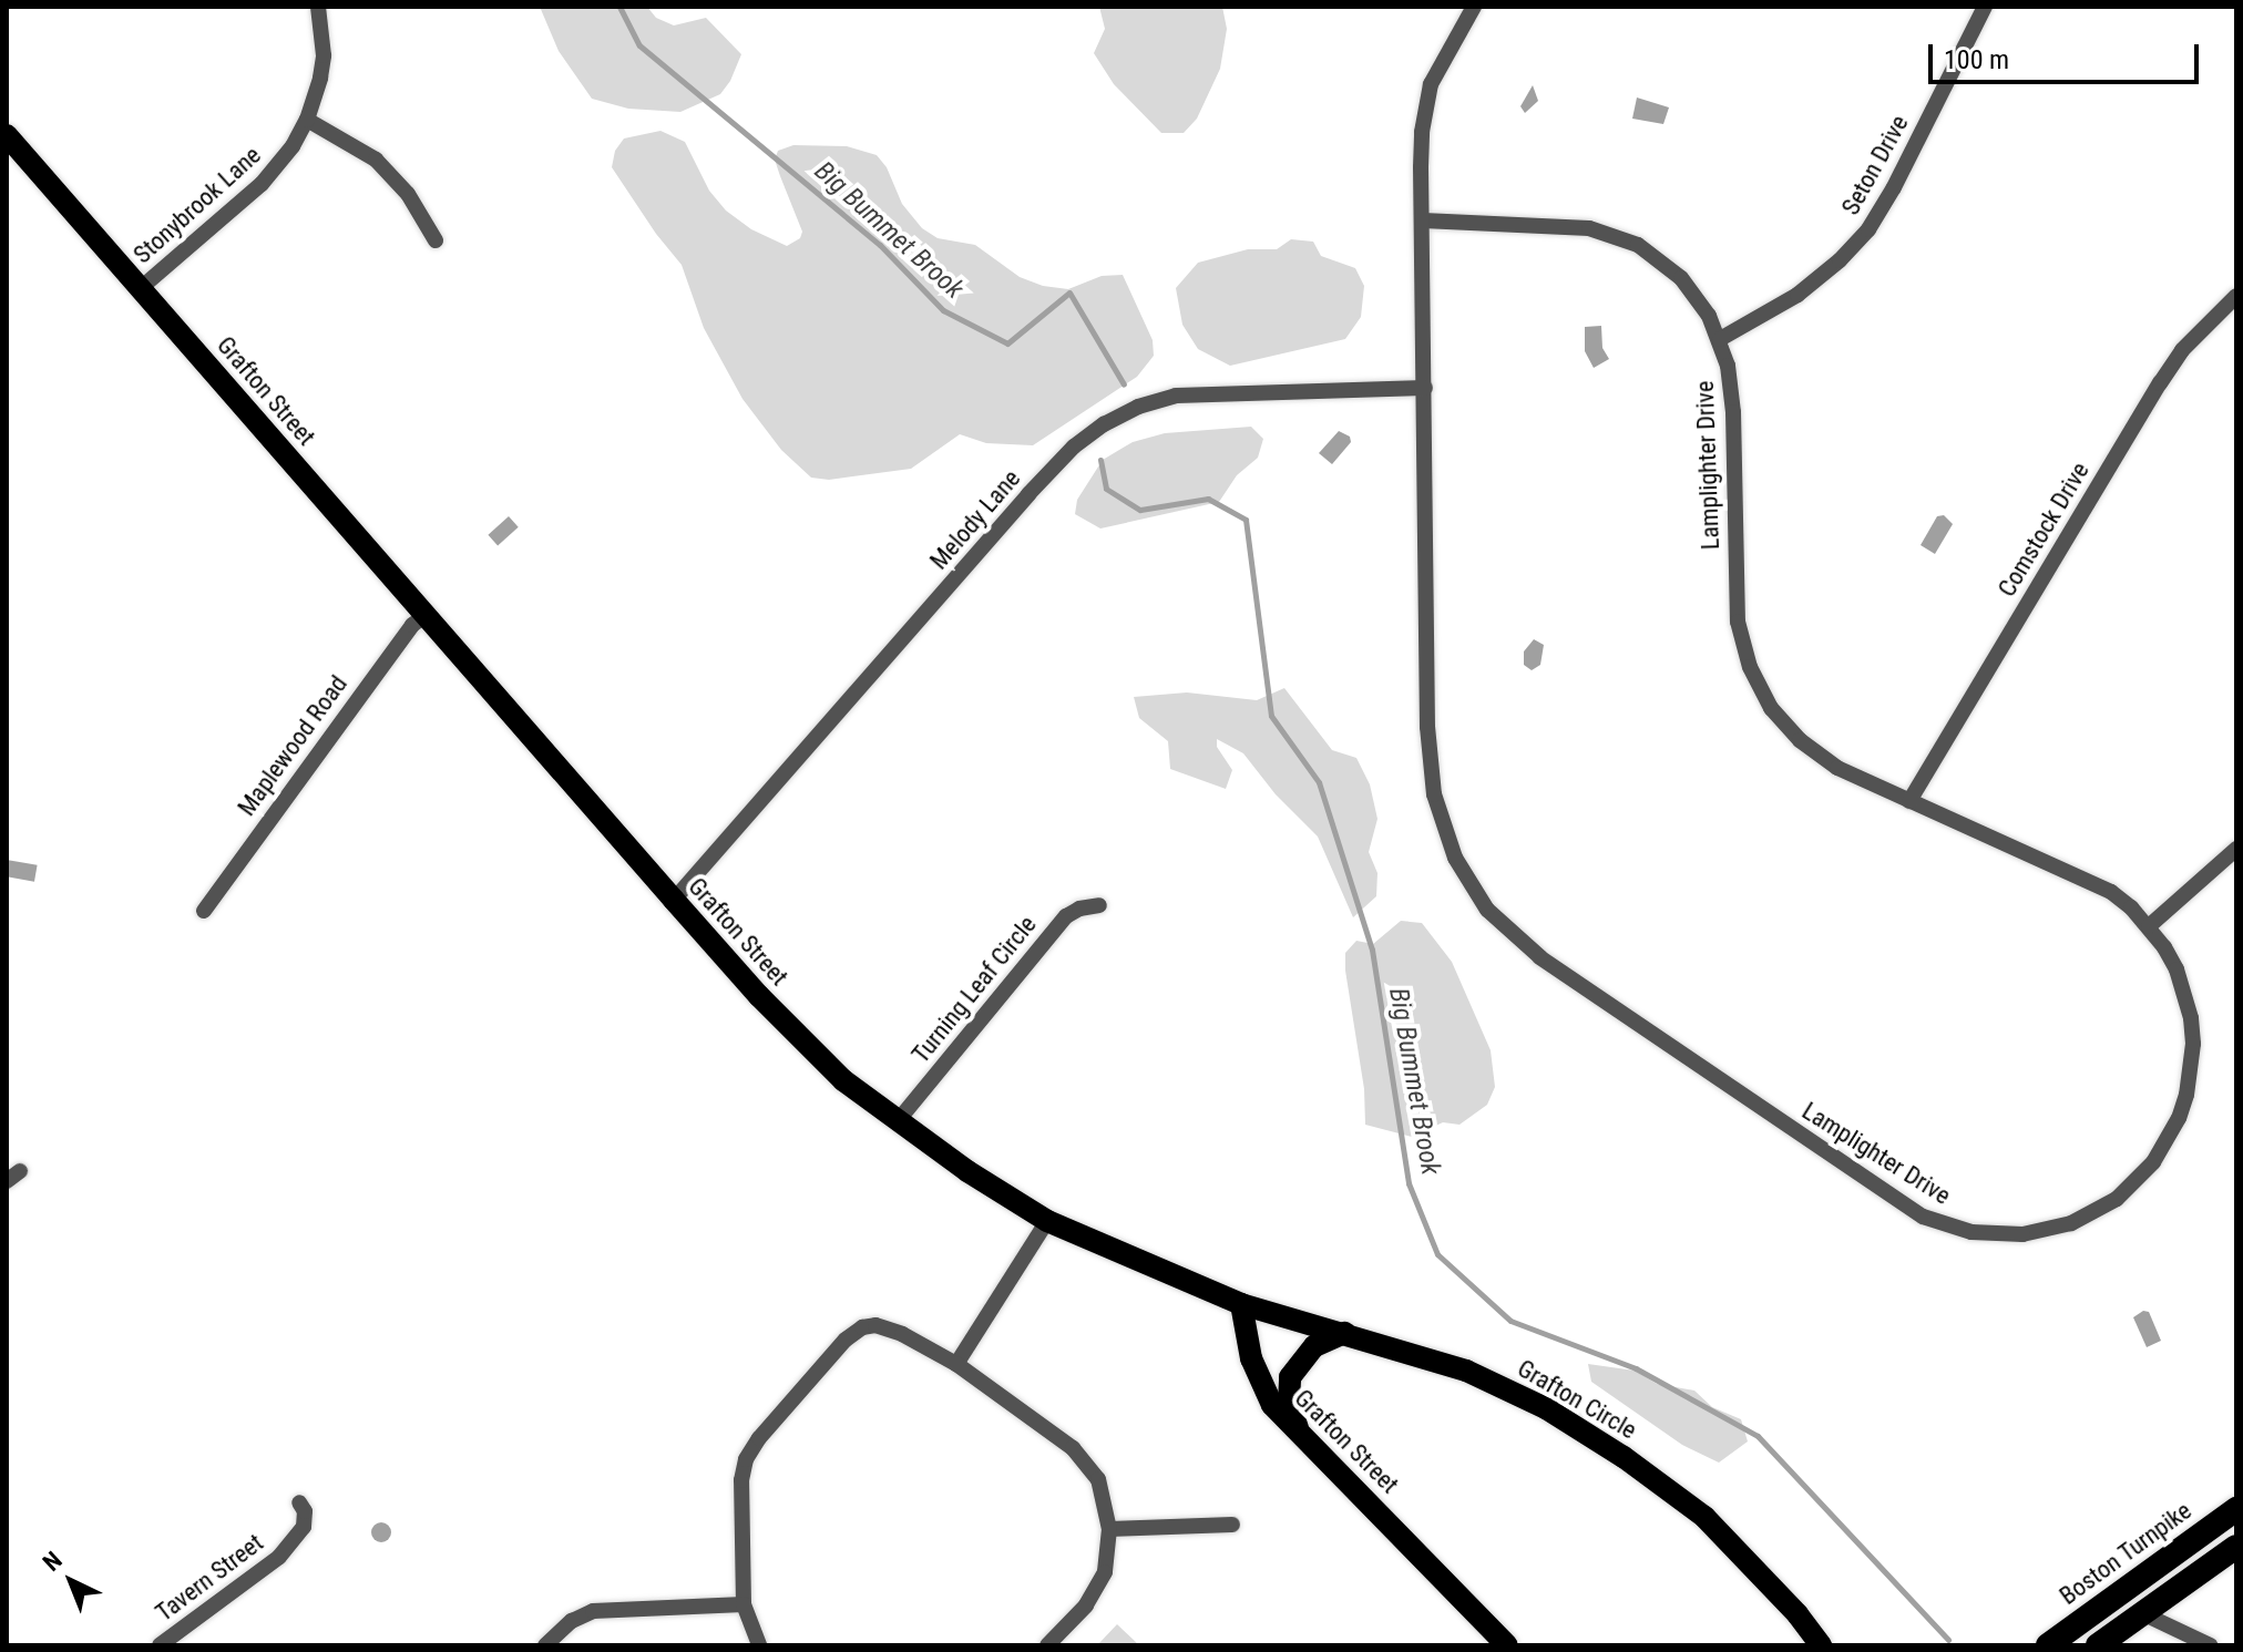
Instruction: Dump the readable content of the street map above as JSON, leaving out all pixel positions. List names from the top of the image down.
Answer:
{
  "streets": {
    "highway": ["Boston Turnpike"],
    "main road": ["Grafton Street", "Grafton Circle"],
    "street": [
      "Seton Drive",
      "Stonybrook Lane",
      "Lamplighter Drive",
      "Melody Lane",
      "Comstock Drive",
      "Maplewood Road",
      "Turning Leaf Circle",
      "Tavern Street"
    ]
  },
  "crossings": [
    ["Seton Drive", "Lamplighter Drive"],
    ["Stonybrook Lane", "Grafton Street"],
    ["Grafton Street", "Melody Lane"],
    ["Grafton Street", "Maplewood Road"],
    ["Grafton Street", "Turning Leaf Circle"],
    ["Grafton Street", "Grafton Circle"],
    ["Lamplighter Drive", "Melody Lane"],
    ["Lamplighter Drive", "Comstock Drive"]
  ],
  "water": ["Big Bummet Brook"],
  "scale_bar": "100 m",
  "north": "top left"
}
